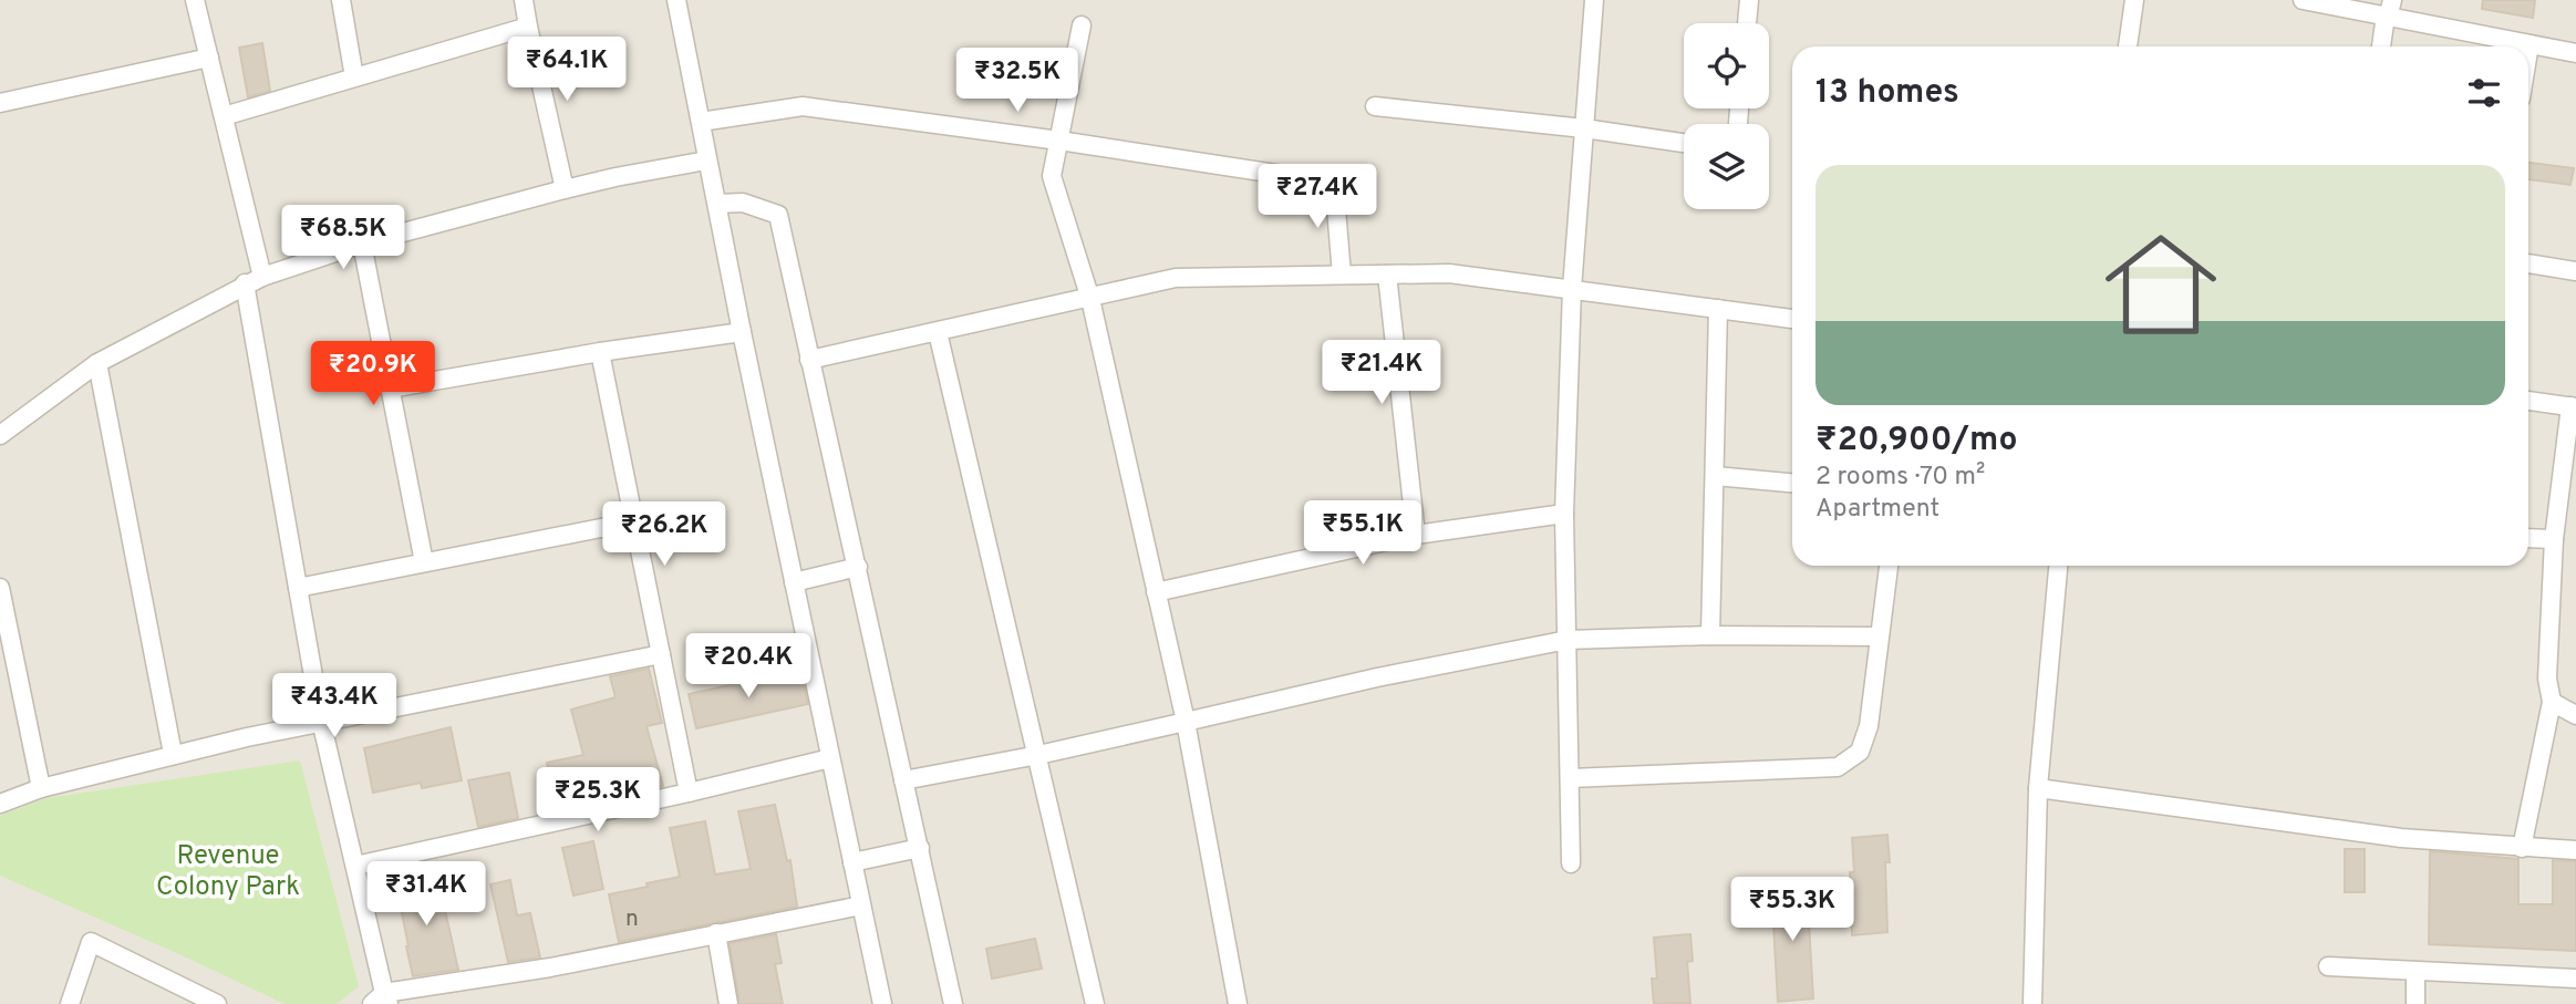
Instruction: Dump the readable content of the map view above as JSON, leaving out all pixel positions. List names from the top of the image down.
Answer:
{
  "parks": ["Revenue Colony Park"],
  "house_numbers": ["n"],
  "page": {
    "price": [
      "₹64.1K",
      "₹32.5K",
      "₹27.4K",
      "₹68.5K",
      "₹21.4K",
      "₹20.9K",
      "₹55.1K",
      "₹26.2K",
      "₹20.4K",
      "₹43.4K",
      "₹25.3K",
      "₹31.4K",
      "₹55.3K"
    ],
    "heading": "13 homes",
    "list": [
      {
        "name": "₹20,900/mo",
        "note": "2 rooms · 70 m² · Apartment"
      }
    ]
  }
}
